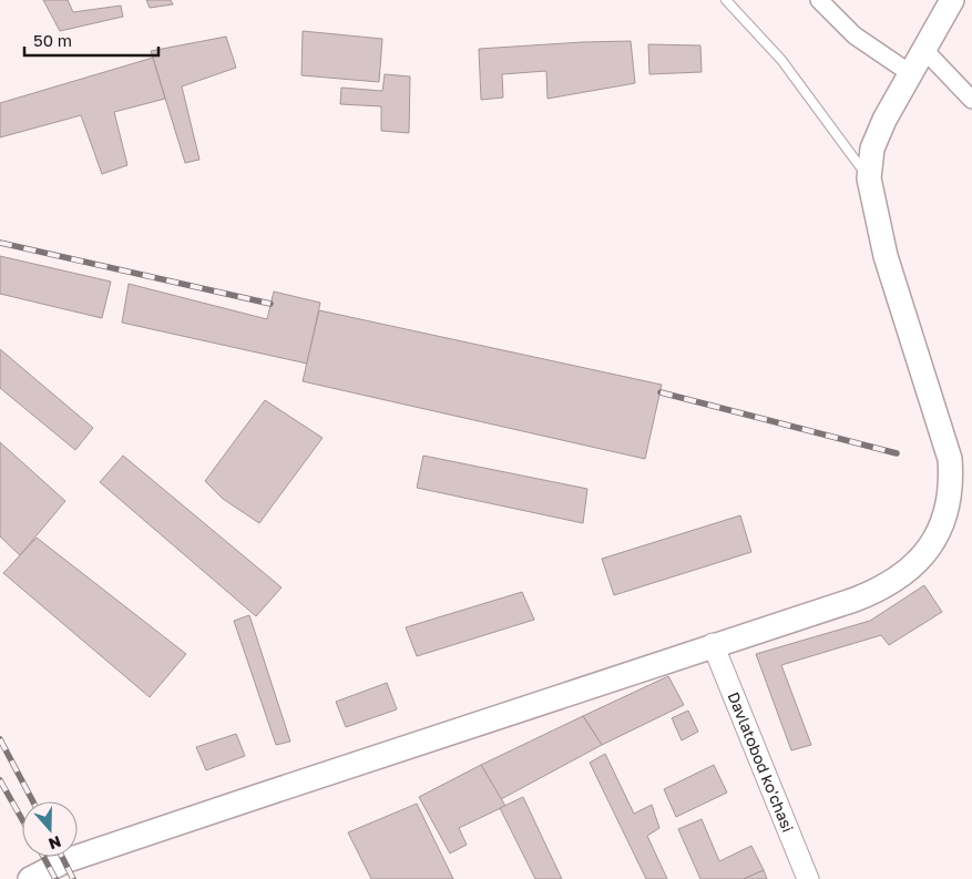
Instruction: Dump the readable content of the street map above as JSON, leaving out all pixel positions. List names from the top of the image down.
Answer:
{
  "streets": {
    "street": ["Davlatobod ko'chasi"]
  },
  "scale_bar": "50 m",
  "north": "bottom"
}
